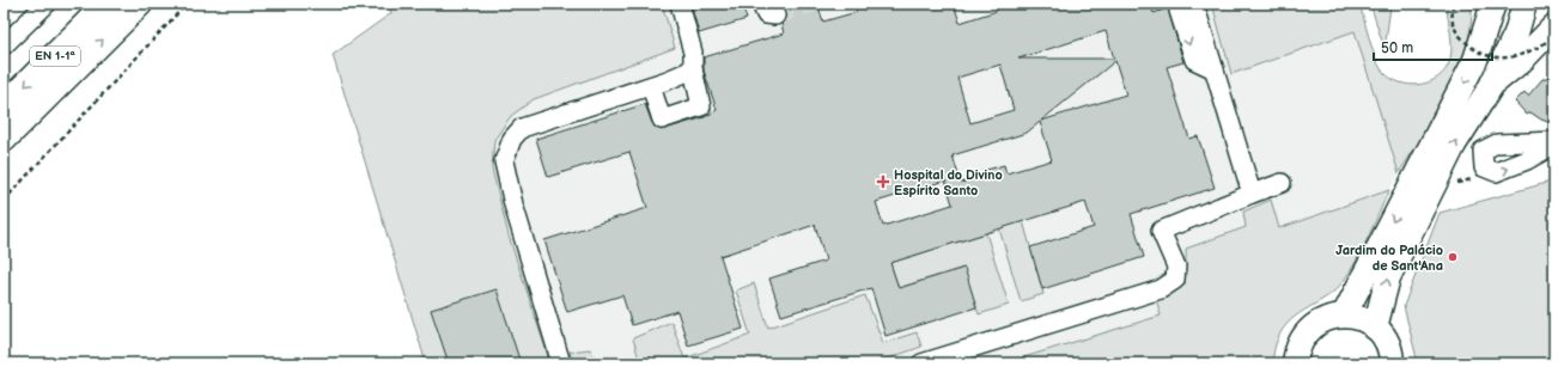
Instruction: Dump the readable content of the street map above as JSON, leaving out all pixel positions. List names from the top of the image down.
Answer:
{
  "streets": {
    "highway": ["EN 1-1ª"]
  },
  "places": {
    "health": ["Hospital do Divino Espírito Santo"],
    "other": ["Jardim do Palácio de Sant'Ana"]
  },
  "scale_bar": "50 m"
}
